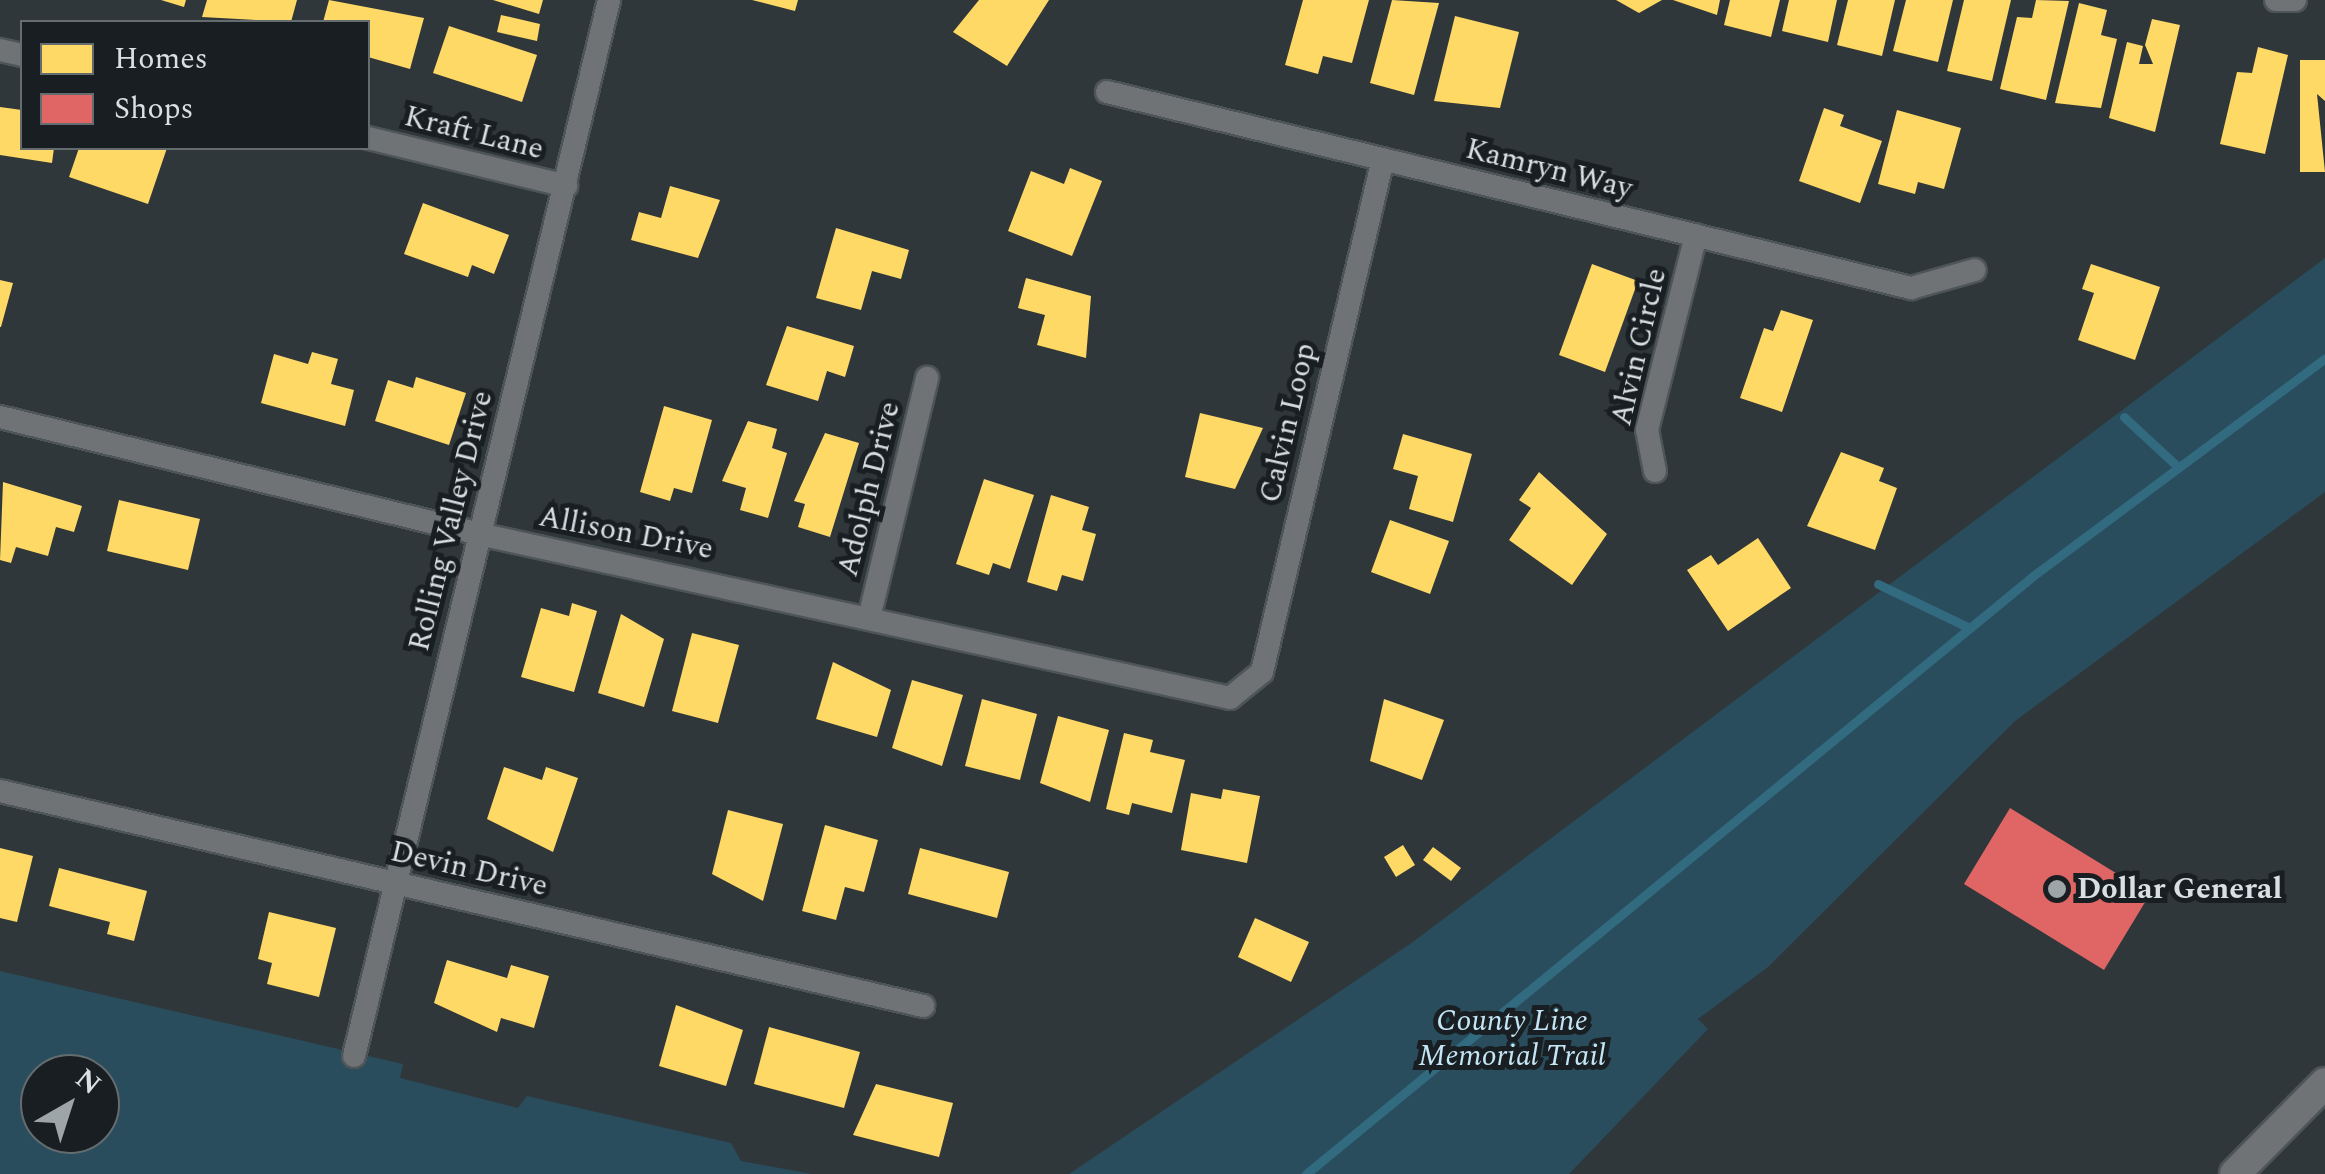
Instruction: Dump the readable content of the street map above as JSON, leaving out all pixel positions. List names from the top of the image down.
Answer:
{
  "streets": {
    "street": [
      "Kraft Lane",
      "Kamryn Way",
      "Alvin Circle",
      "Calvin Loop",
      "Adolph Drive",
      "Rolling Valley Drive",
      "Allison Drive",
      "Devin Drive"
    ]
  },
  "crossings": [
    ["Kraft Lane", "Rolling Valley Drive"],
    ["Kamryn Way", "Alvin Circle"],
    ["Kamryn Way", "Calvin Loop"],
    ["Calvin Loop", "Allison Drive"],
    ["Adolph Drive", "Allison Drive"],
    ["Rolling Valley Drive", "Allison Drive"],
    ["Rolling Valley Drive", "Devin Drive"]
  ],
  "parks": ["County Line Memorial Trail"],
  "places": ["Dollar General"],
  "legend": ["Homes", "Shops"],
  "north": "top right"
}
